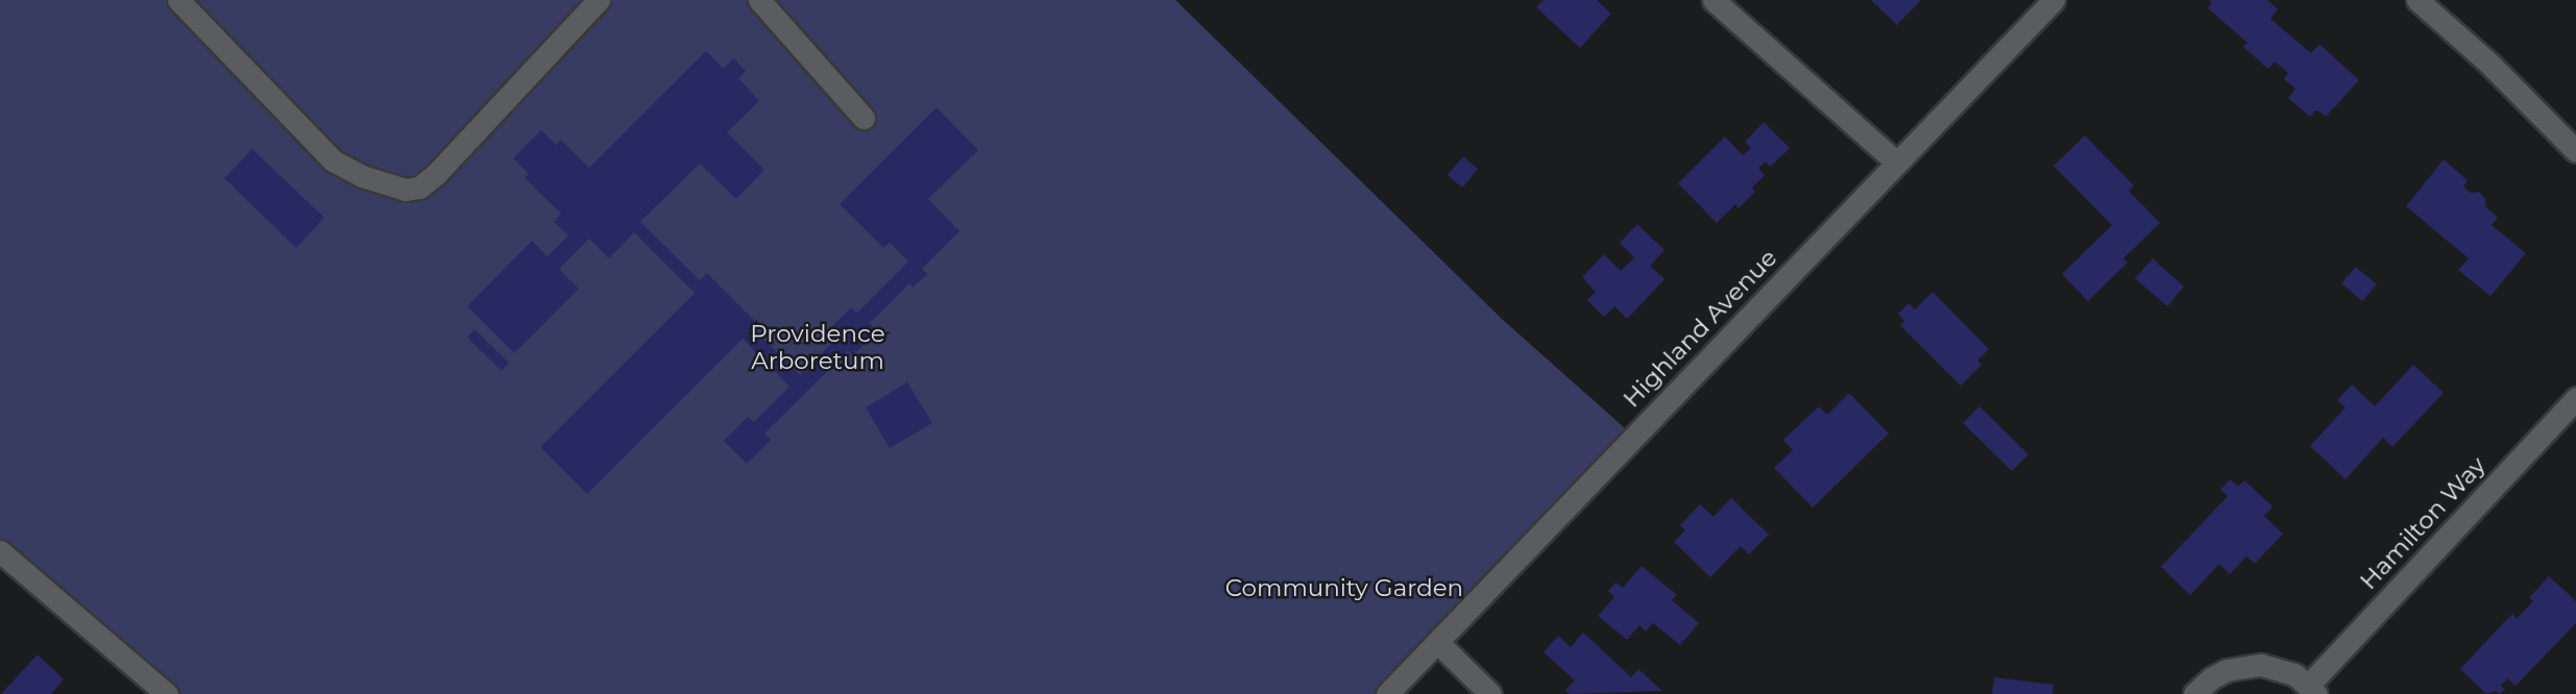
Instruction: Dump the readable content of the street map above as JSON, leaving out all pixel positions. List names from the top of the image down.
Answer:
{
  "streets": {
    "street": ["Highland Avenue", "Hamilton Way"]
  },
  "parks": ["Providence Arboretum", "Community Garden"]
}
